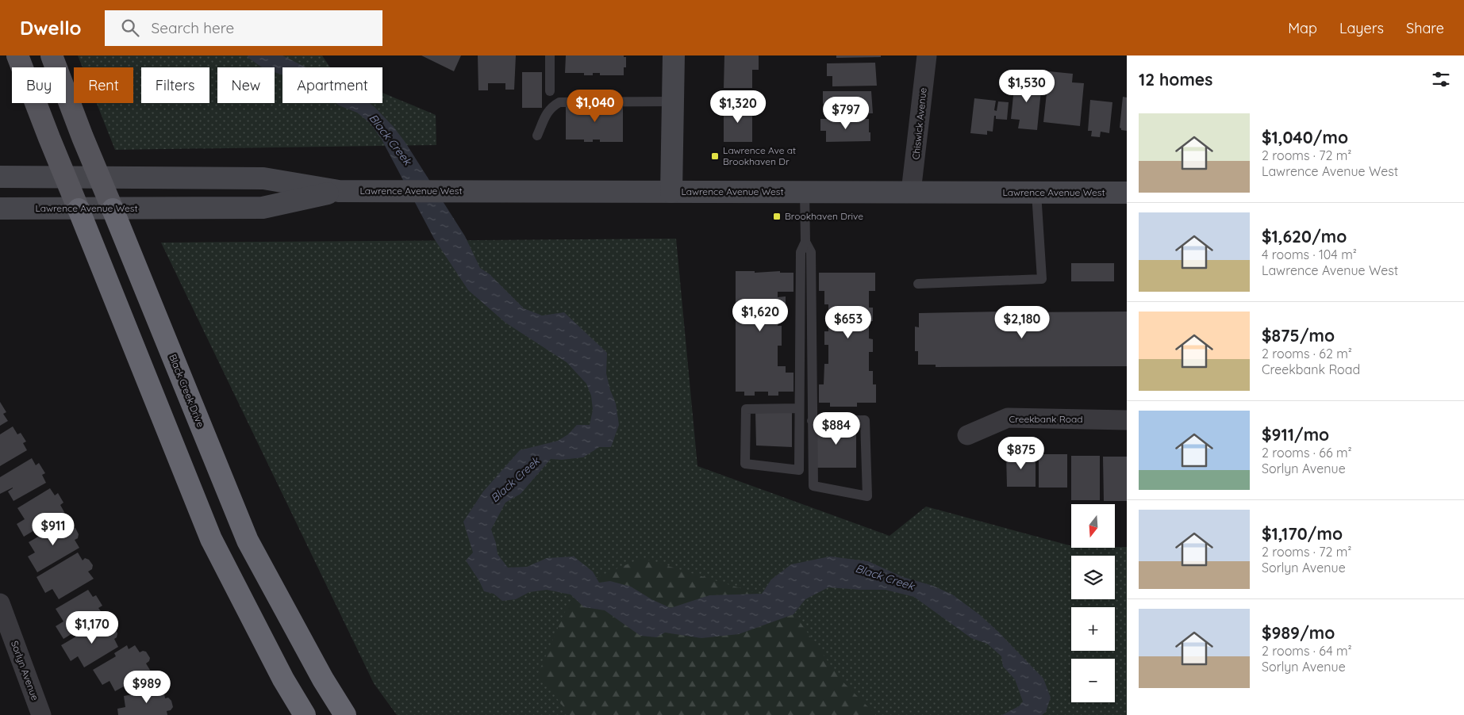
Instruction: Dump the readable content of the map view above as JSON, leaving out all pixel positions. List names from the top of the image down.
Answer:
{
  "streets": {
    "highway": ["Black Creek Drive"],
    "main road": ["Lawrence Avenue West"],
    "street": ["Chiswick Avenue", "Creekbank Road", "Sorlyn Avenue"]
  },
  "crossings": [
    ["Chiswick Avenue", "Lawrence Avenue West"],
    ["Lawrence Avenue West", "Black Creek Drive"]
  ],
  "water": ["Black Creek"],
  "places": {
    "transit": ["Lawrence Ave at Brookhaven Dr", "Brookhaven Drive"]
  },
  "north": "bottom",
  "page": {
    "header": "Dwello",
    "search": "Search here",
    "nav": ["Map", "Layers", "Share"],
    "heading": "12 homes",
    "chip": [
      "Buy",
      "Rent",
      "Filters",
      "New",
      "Apartment"
    ],
    "price": [
      "$1,530",
      "$1,040",
      "$1,320",
      "$797",
      "$1,620",
      "$653",
      "$2,180",
      "$884",
      "$875",
      "$911",
      "$1,170",
      "$989"
    ],
    "list": [
      {
        "name": "$1,040/mo",
        "note": "2 rooms · 72 m² · Lawrence Avenue West"
      },
      {
        "name": "$1,620/mo",
        "note": "4 rooms · 104 m² · Lawrence Avenue West"
      },
      {
        "name": "$875/mo",
        "note": "2 rooms · 62 m² · Creekbank Road"
      },
      {
        "name": "$911/mo",
        "note": "2 rooms · 66 m² · Sorlyn Avenue"
      },
      {
        "name": "$1,170/mo",
        "note": "2 rooms · 72 m² · Sorlyn Avenue"
      },
      {
        "name": "$989/mo",
        "note": "2 rooms · 64 m² · Sorlyn Avenue"
      }
    ],
    "map_buttons": ["+", "−"]
  }
}
